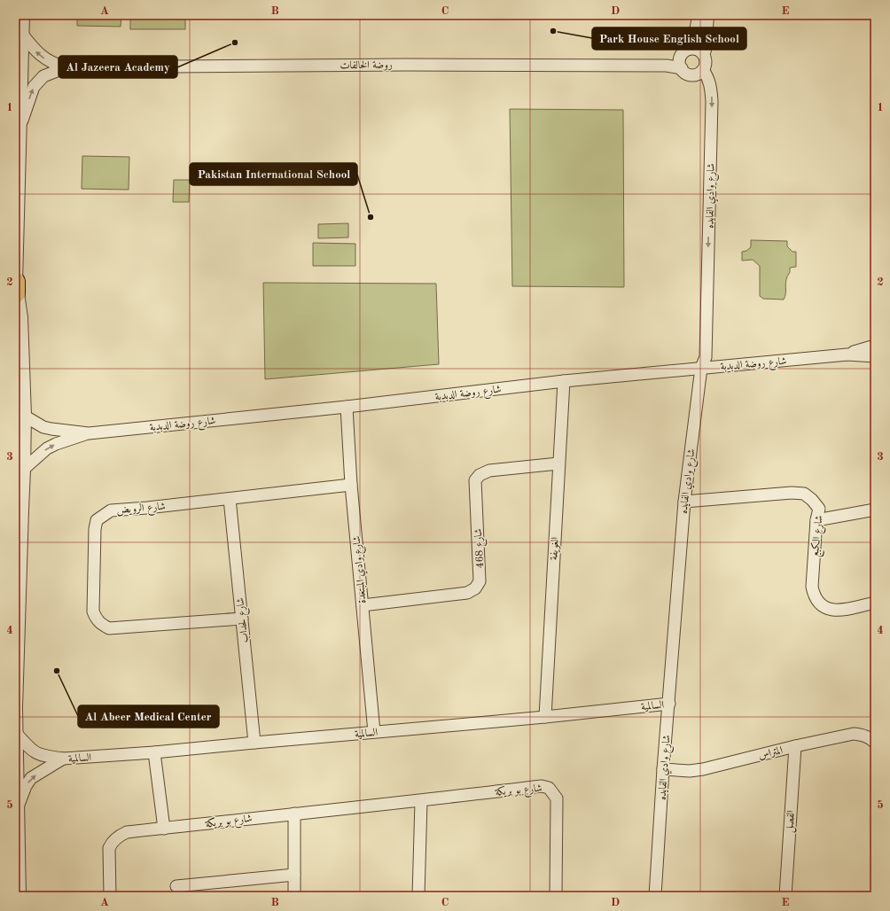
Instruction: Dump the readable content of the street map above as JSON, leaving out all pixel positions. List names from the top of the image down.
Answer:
{
  "streets": {
    "street": [
      "روضة الخالفات",
      "شارع وادي الفايده",
      "شارع روضة الدبدبة",
      "شارع الرويض",
      "شارع الكبع",
      "شارع 468",
      "الغويفة",
      "شارع وادي المبتعدة",
      "شارع لحداب",
      "السالمية",
      "المتراس",
      "شارع بو بريكة",
      "الفصل"
    ]
  },
  "crossings": [
    ["روضة الخالفات", "شارع وادي الفايده"],
    ["شارع وادي الفايده", "شارع روضة الدبدبة"],
    ["شارع وادي الفايده", "شارع الكبع"],
    ["شارع وادي الفايده", "السالمية"],
    ["شارع وادي الفايده", "المتراس"],
    ["شارع روضة الدبدبة", "الغويفة"],
    ["شارع روضة الدبدبة", "شارع وادي المبتعدة"],
    ["شارع الرويض", "شارع وادي المبتعدة"],
    ["شارع الرويض", "شارع لحداب"],
    ["شارع 468", "الغويفة"],
    ["شارع 468", "شارع وادي المبتعدة"],
    ["الغويفة", "السالمية"],
    ["شارع وادي المبتعدة", "السالمية"],
    ["شارع لحداب", "السالمية"],
    ["المتراس", "الفصل"]
  ],
  "one_way": ["شارع وادي الفايده"],
  "places": [
    "Park House English School",
    "Al Jazeera Academy",
    "Pakistan International School",
    "Al Abeer Medical Center"
  ],
  "grid": {
    "columns": [
      "A",
      "B",
      "C",
      "D",
      "E"
    ],
    "rows": [
      "1",
      "2",
      "3",
      "4",
      "5"
    ]
  }
}
